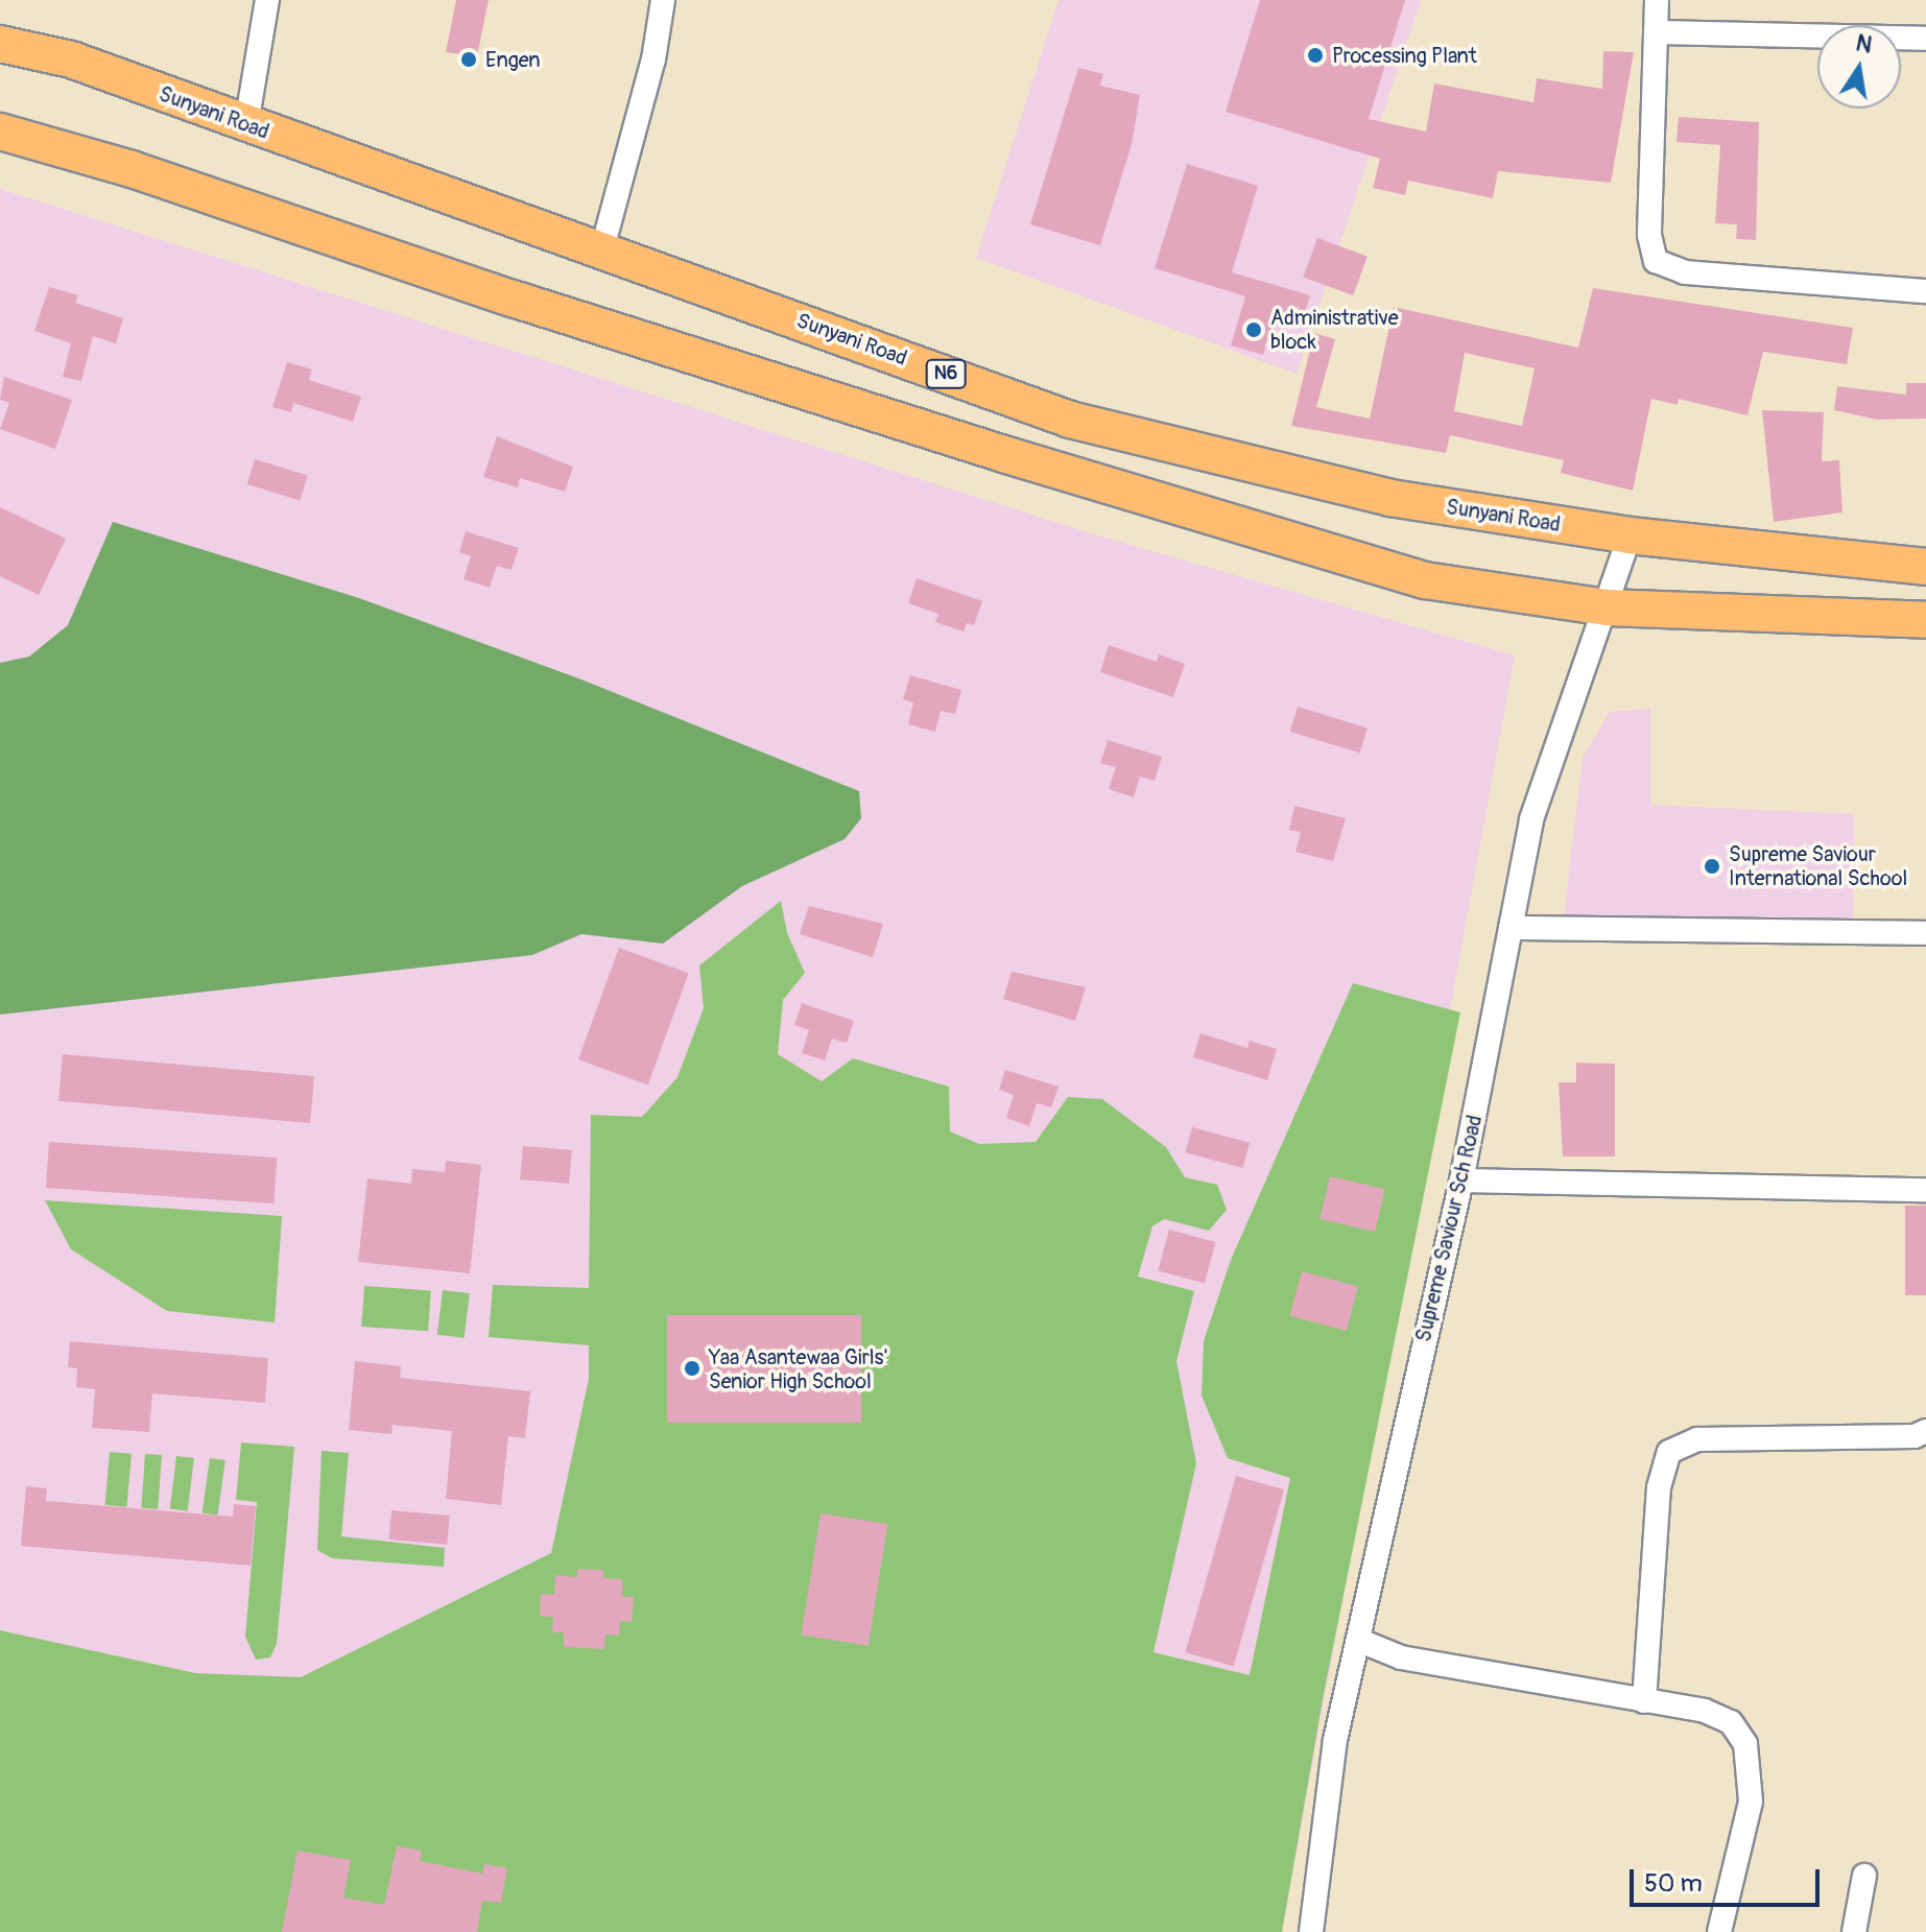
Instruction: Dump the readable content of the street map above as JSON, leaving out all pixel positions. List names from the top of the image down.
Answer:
{
  "streets": {
    "main road": ["Sunyani Road", "N6"],
    "street": ["Supreme Saviour Sch Road"]
  },
  "crossings": [
    ["Sunyani Road", "Supreme Saviour Sch Road"]
  ],
  "places": [
    "Processing Plant",
    "Engen",
    "Administrative block",
    "Supreme Saviour International School",
    "Yaa Asantewaa Girls' Senior High School"
  ],
  "scale_bar": "50 m",
  "north": "top"
}
